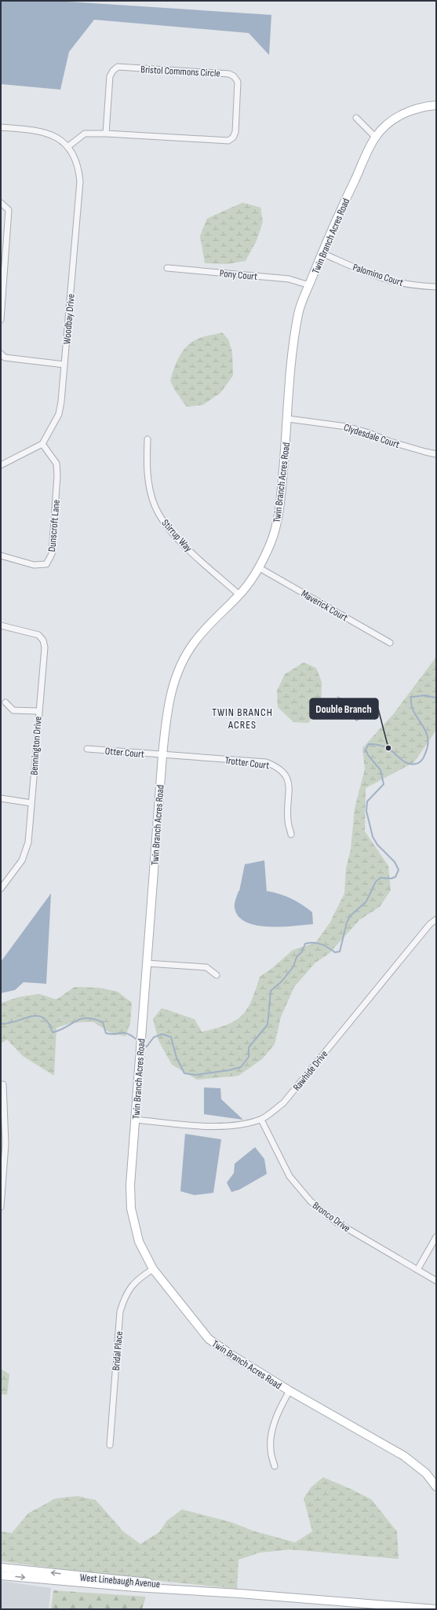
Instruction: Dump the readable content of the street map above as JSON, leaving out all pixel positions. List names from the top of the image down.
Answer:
{
  "streets": {
    "street": [
      "Bristol Commons Circle",
      "Twin Branch Acres Road",
      "Pony Court",
      "Palomino Court",
      "Woodbay Drive",
      "Clydesdale Court",
      "Dunscroft Lane",
      "Stirrup Way",
      "Maverick Court",
      "Bennington Drive",
      "Otter Court",
      "Trotter Court",
      "Rawhide Drive",
      "Bronco Drive",
      "Bridal Place",
      "West Linebaugh Avenue"
    ]
  },
  "crossings": [
    ["Bristol Commons Circle", "Woodbay Drive"],
    ["Twin Branch Acres Road", "Pony Court"],
    ["Twin Branch Acres Road", "Palomino Court"],
    ["Twin Branch Acres Road", "Clydesdale Court"],
    ["Twin Branch Acres Road", "Stirrup Way"],
    ["Twin Branch Acres Road", "Maverick Court"],
    ["Twin Branch Acres Road", "Otter Court"],
    ["Twin Branch Acres Road", "Trotter Court"],
    ["Twin Branch Acres Road", "Rawhide Drive"],
    ["Twin Branch Acres Road", "Bridal Place"],
    ["Woodbay Drive", "Dunscroft Lane"],
    ["Otter Court", "Trotter Court"],
    ["Rawhide Drive", "Bronco Drive"]
  ],
  "districts": ["TWIN BRANCH ACRES"],
  "places": ["Double Branch"]
}
